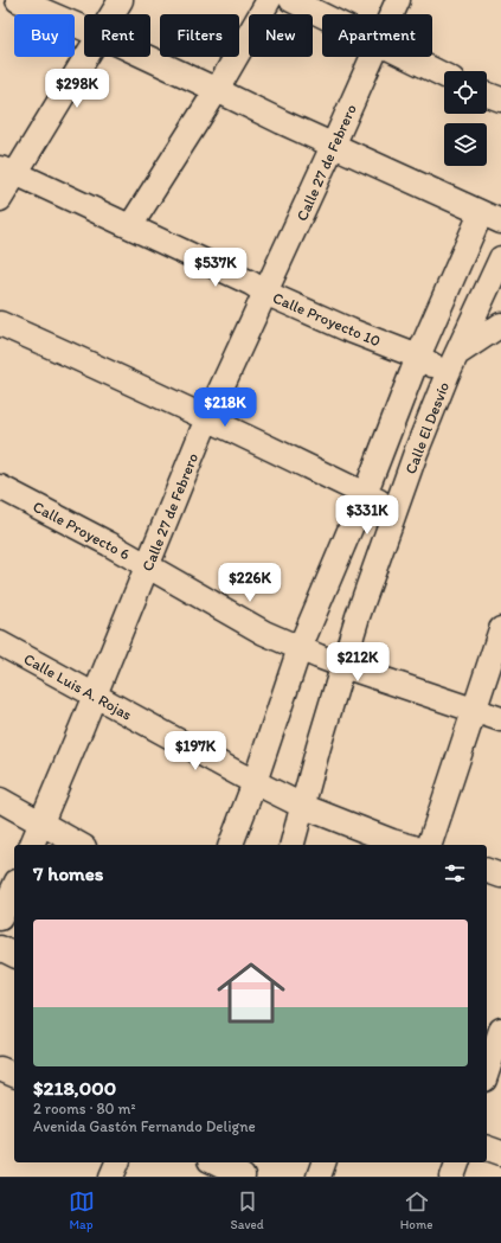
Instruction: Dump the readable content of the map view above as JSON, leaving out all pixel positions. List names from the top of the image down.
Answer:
{
  "streets": {
    "street": [
      "Calle 27 de Febrero",
      "Calle Proyecto 10",
      "Calle El Desvío",
      "Calle Proyecto 6",
      "Calle Luis A. Rojas"
    ]
  },
  "crossings": [
    ["Calle 27 de Febrero", "Calle Proyecto 10"],
    ["Calle 27 de Febrero", "Calle Proyecto 6"],
    ["Calle 27 de Febrero", "Calle Luis A. Rojas"],
    ["Calle Proyecto 10", "Calle El Desvío"],
    ["Calle El Desvío", "Calle Proyecto 6"],
    ["Calle El Desvío", "Calle Luis A. Rojas"]
  ],
  "page": {
    "chip": [
      "Buy",
      "Rent",
      "Filters",
      "New",
      "Apartment"
    ],
    "price": [
      "$298K",
      "$537K",
      "$218K",
      "$331K",
      "$226K",
      "$212K",
      "$197K"
    ],
    "heading": "7 homes",
    "list": [
      {
        "name": "$218,000",
        "note": "2 rooms · 80 m² · Avenida Gastón Fernando Deligne"
      }
    ],
    "tabs": ["Map", "Saved", "Home"]
  }
}
